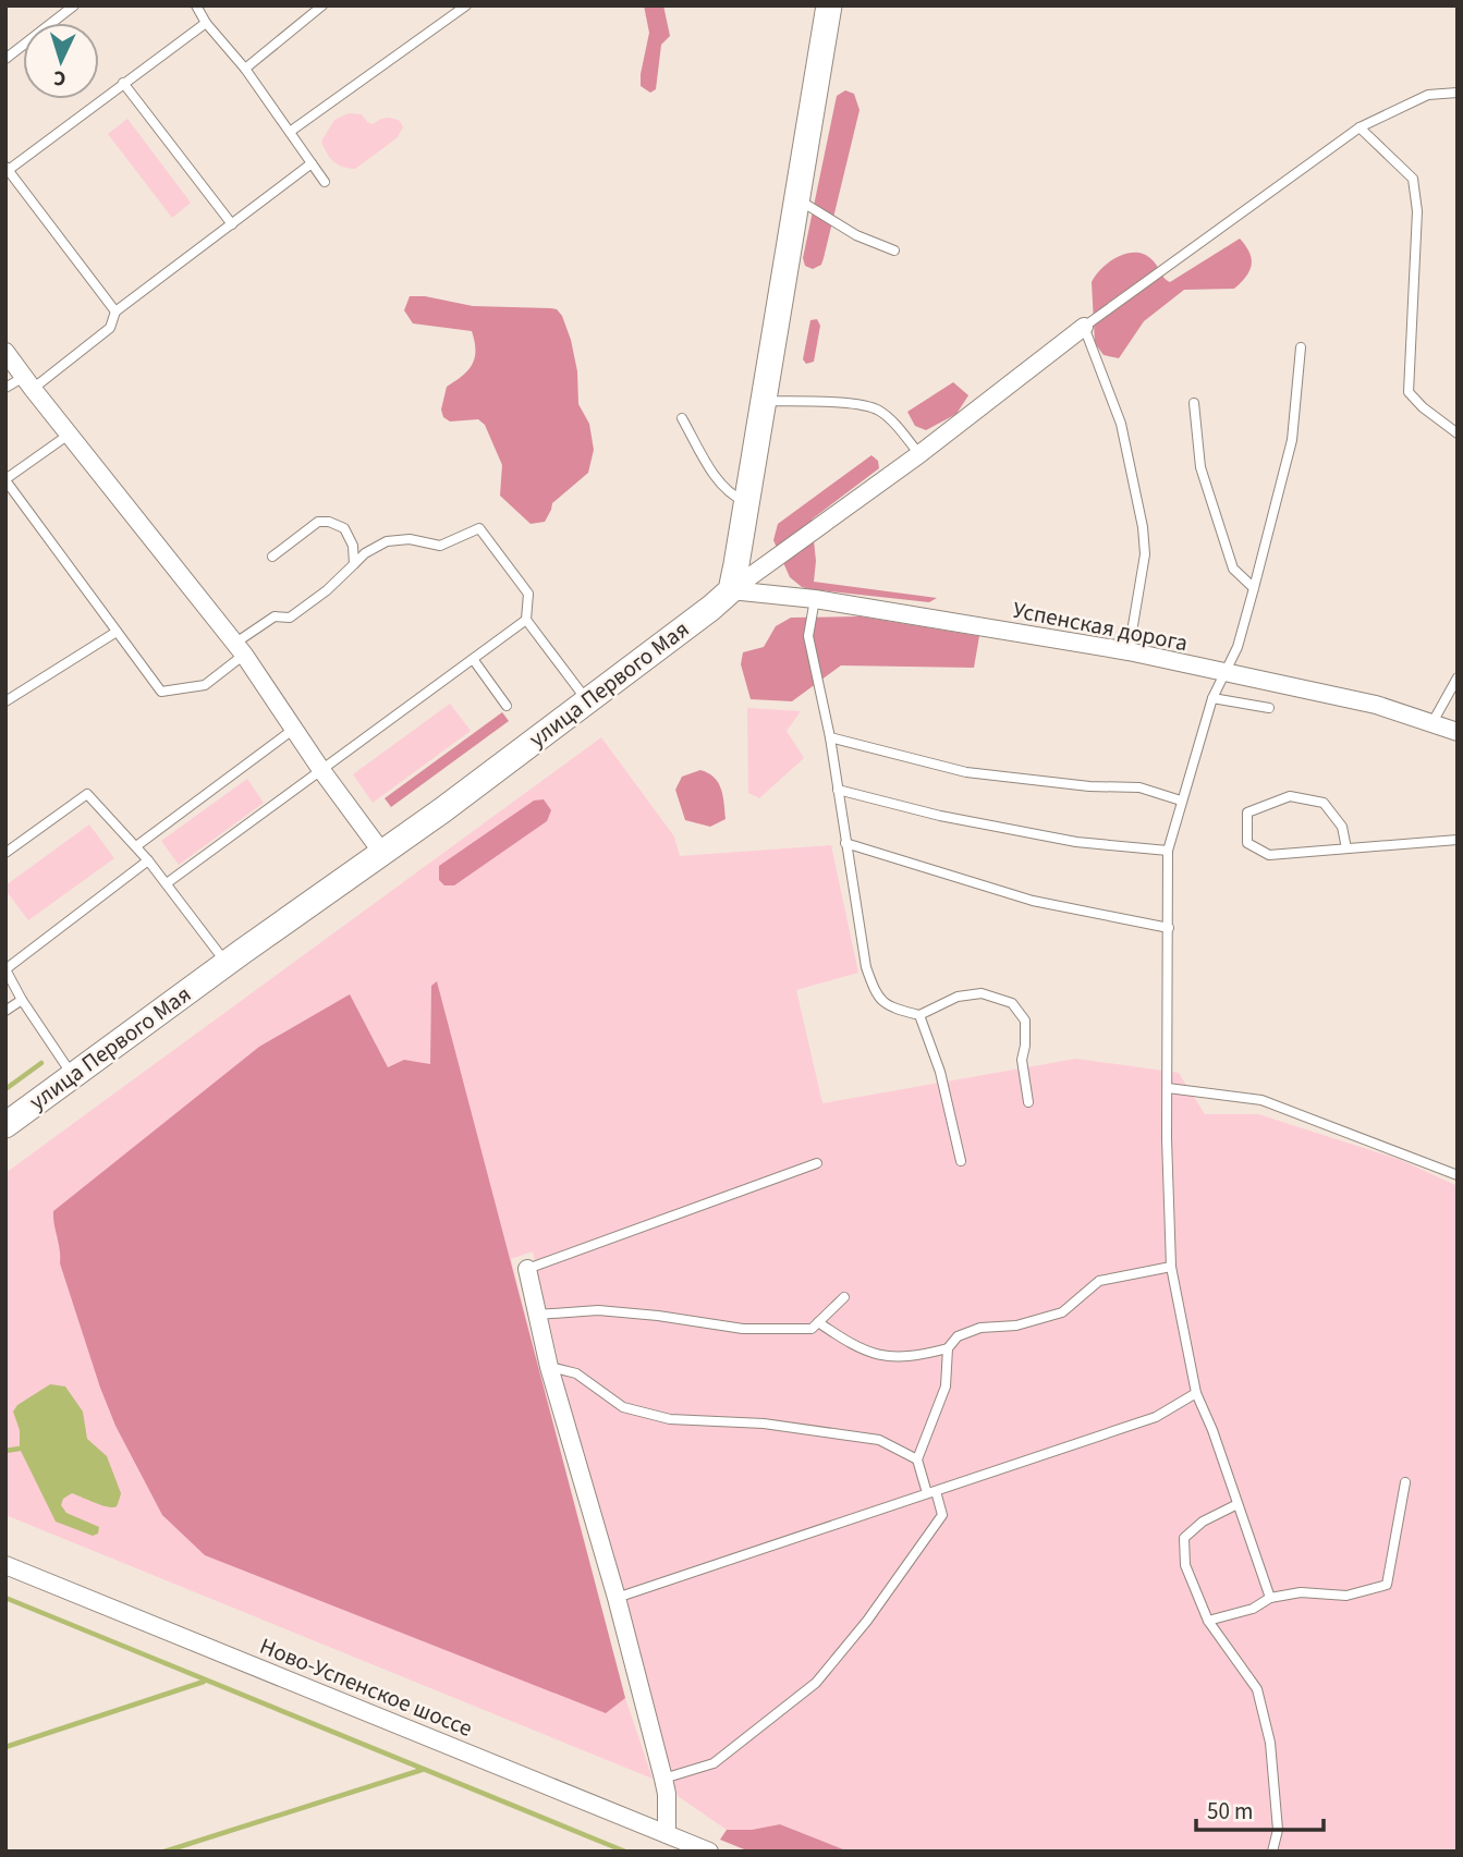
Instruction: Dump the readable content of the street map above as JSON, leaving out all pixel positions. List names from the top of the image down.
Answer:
{
  "streets": {
    "street": ["Успенская дорога", "улица Первого Мая", "Ново-Успенское шоссе"]
  },
  "crossings": [
    ["Успенская дорога", "улица Первого Мая"]
  ],
  "scale_bar": "50 m",
  "north": "bottom"
}
